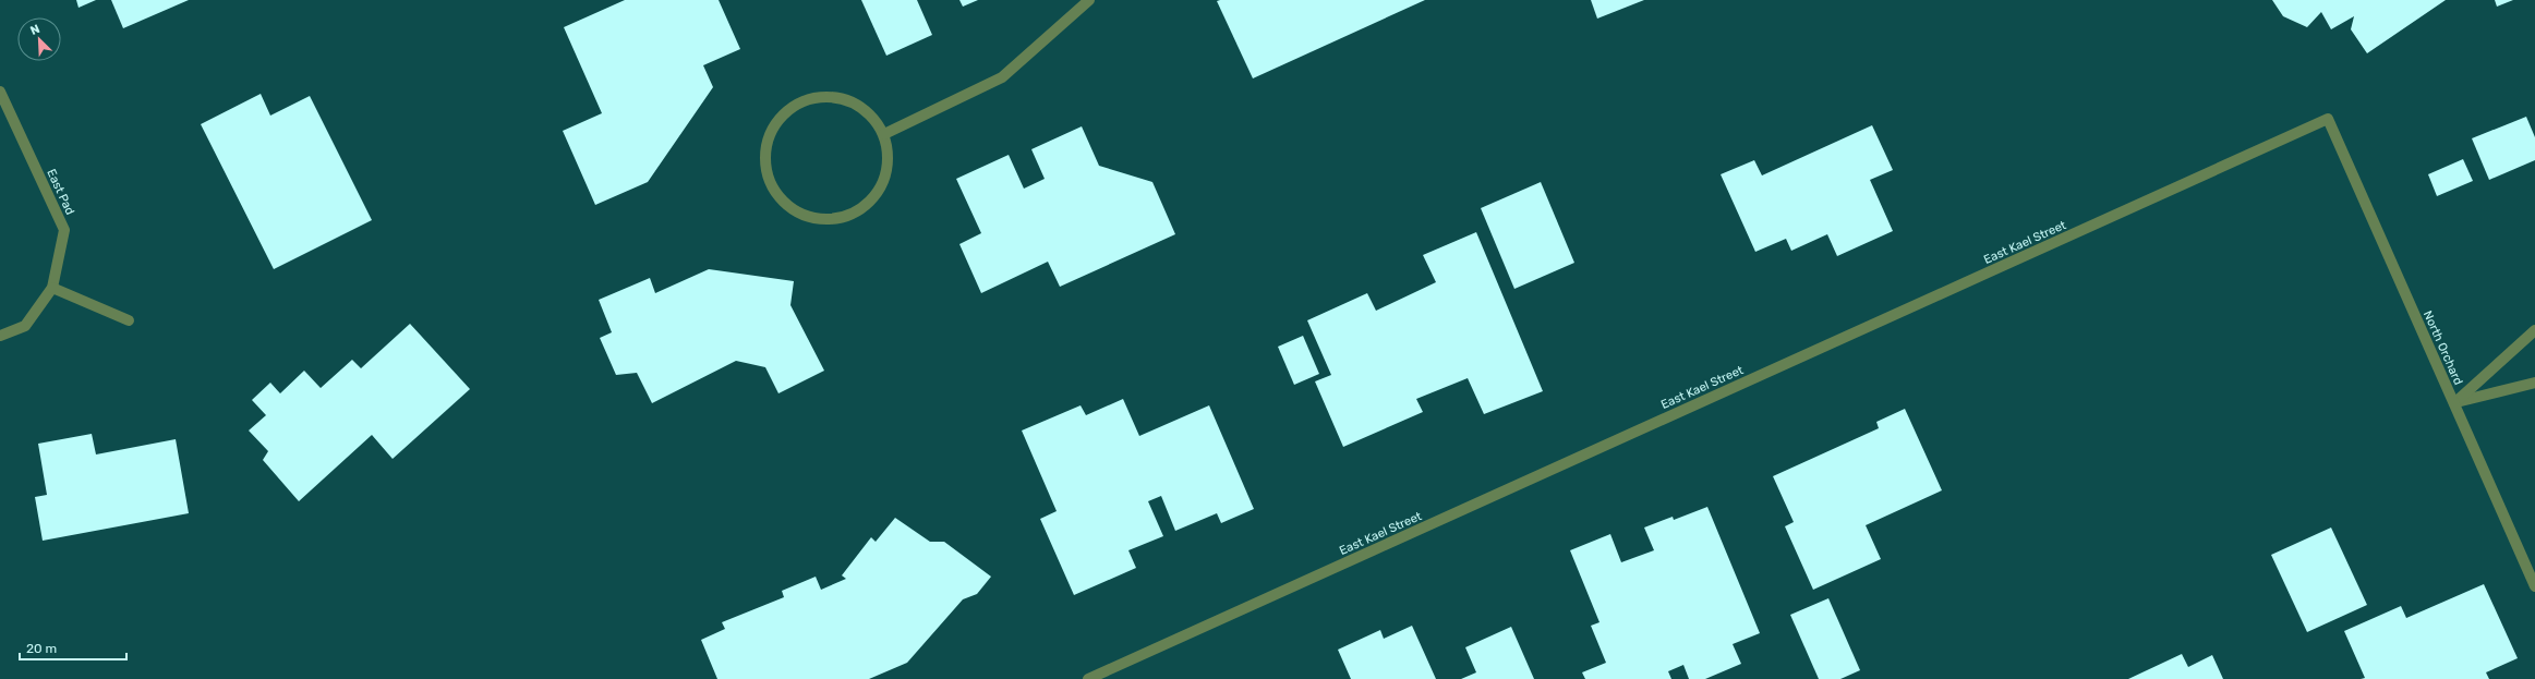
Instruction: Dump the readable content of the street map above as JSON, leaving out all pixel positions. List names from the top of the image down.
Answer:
{
  "streets": {
    "street": ["East Pad", "East Kael Street", "North Orchard"]
  },
  "crossings": [
    ["East Kael Street", "North Orchard"]
  ],
  "scale_bar": "20 m",
  "north": "top left"
}
